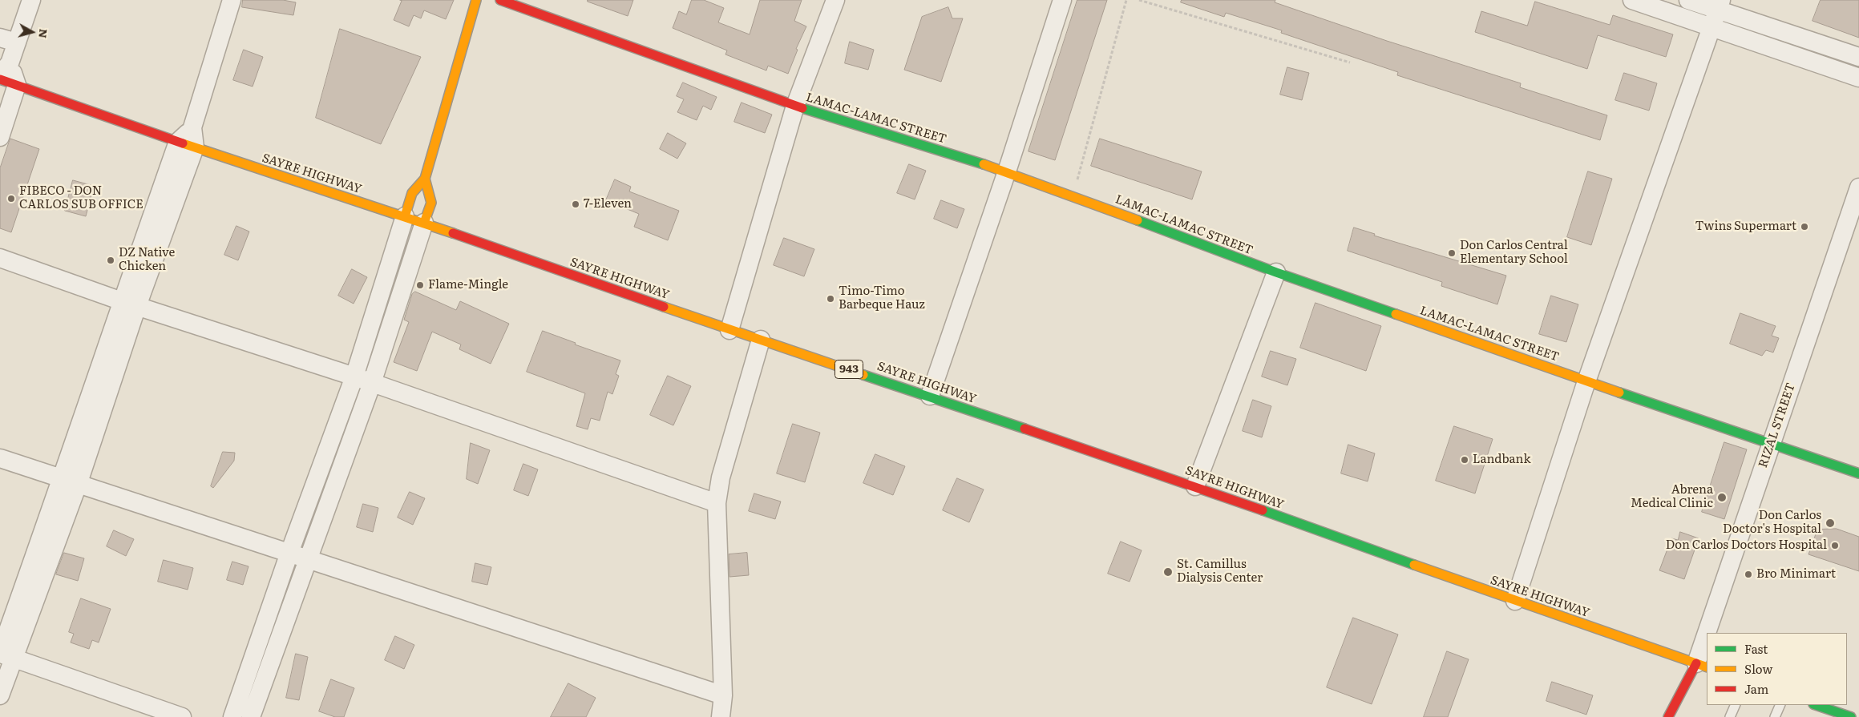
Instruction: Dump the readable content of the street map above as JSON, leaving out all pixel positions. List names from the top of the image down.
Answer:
{
  "streets": {
    "main road": ["LAMAC-LAMAC STREET", "SAYRE HIGHWAY", "943"],
    "street": ["RIZAL STREET"]
  },
  "crossings": [
    ["LAMAC-LAMAC STREET", "RIZAL STREET"],
    ["SAYRE HIGHWAY", "RIZAL STREET"]
  ],
  "places": [
    "FIBECO - DON CARLOS SUB OFFICE",
    "7-Eleven",
    "Twins Supermart",
    "Don Carlos Central Elementary School",
    "DZ Native Chicken",
    "Flame-Mingle",
    "Timo-Timo Barbeque Hauz",
    "Landbank",
    "Abrena Medical Clinic",
    "Don Carlos Doctor's Hospital",
    "Don Carlos Doctors Hospital",
    "St. Camillus Dialysis Center",
    "Bro Minimart"
  ],
  "legend": ["Fast", "Slow", "Jam"],
  "north": "right"
}
